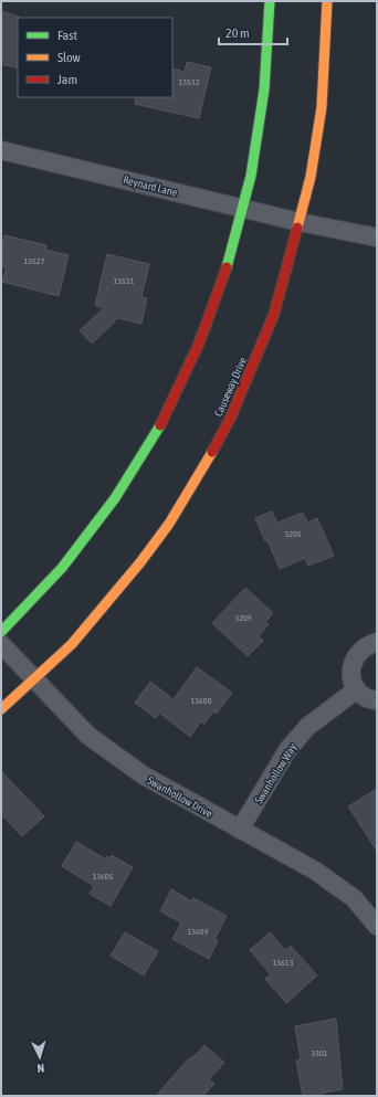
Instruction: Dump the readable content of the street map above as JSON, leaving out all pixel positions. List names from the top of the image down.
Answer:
{
  "streets": {
    "street": [
      "Reynard Lane",
      "Causeway Drive",
      "Swanhollow Way",
      "Swanhollow Drive"
    ]
  },
  "crossings": [
    ["Reynard Lane", "Causeway Drive"],
    ["Causeway Drive", "Swanhollow Drive"],
    ["Swanhollow Way", "Swanhollow Drive"]
  ],
  "house_numbers": [
    "13532",
    "13527",
    "13531",
    "3205",
    "3209",
    "13600",
    "13605",
    "13609",
    "13613",
    "3301"
  ],
  "legend": ["Fast", "Slow", "Jam"],
  "scale_bar": "20 m",
  "north": "bottom"
}
